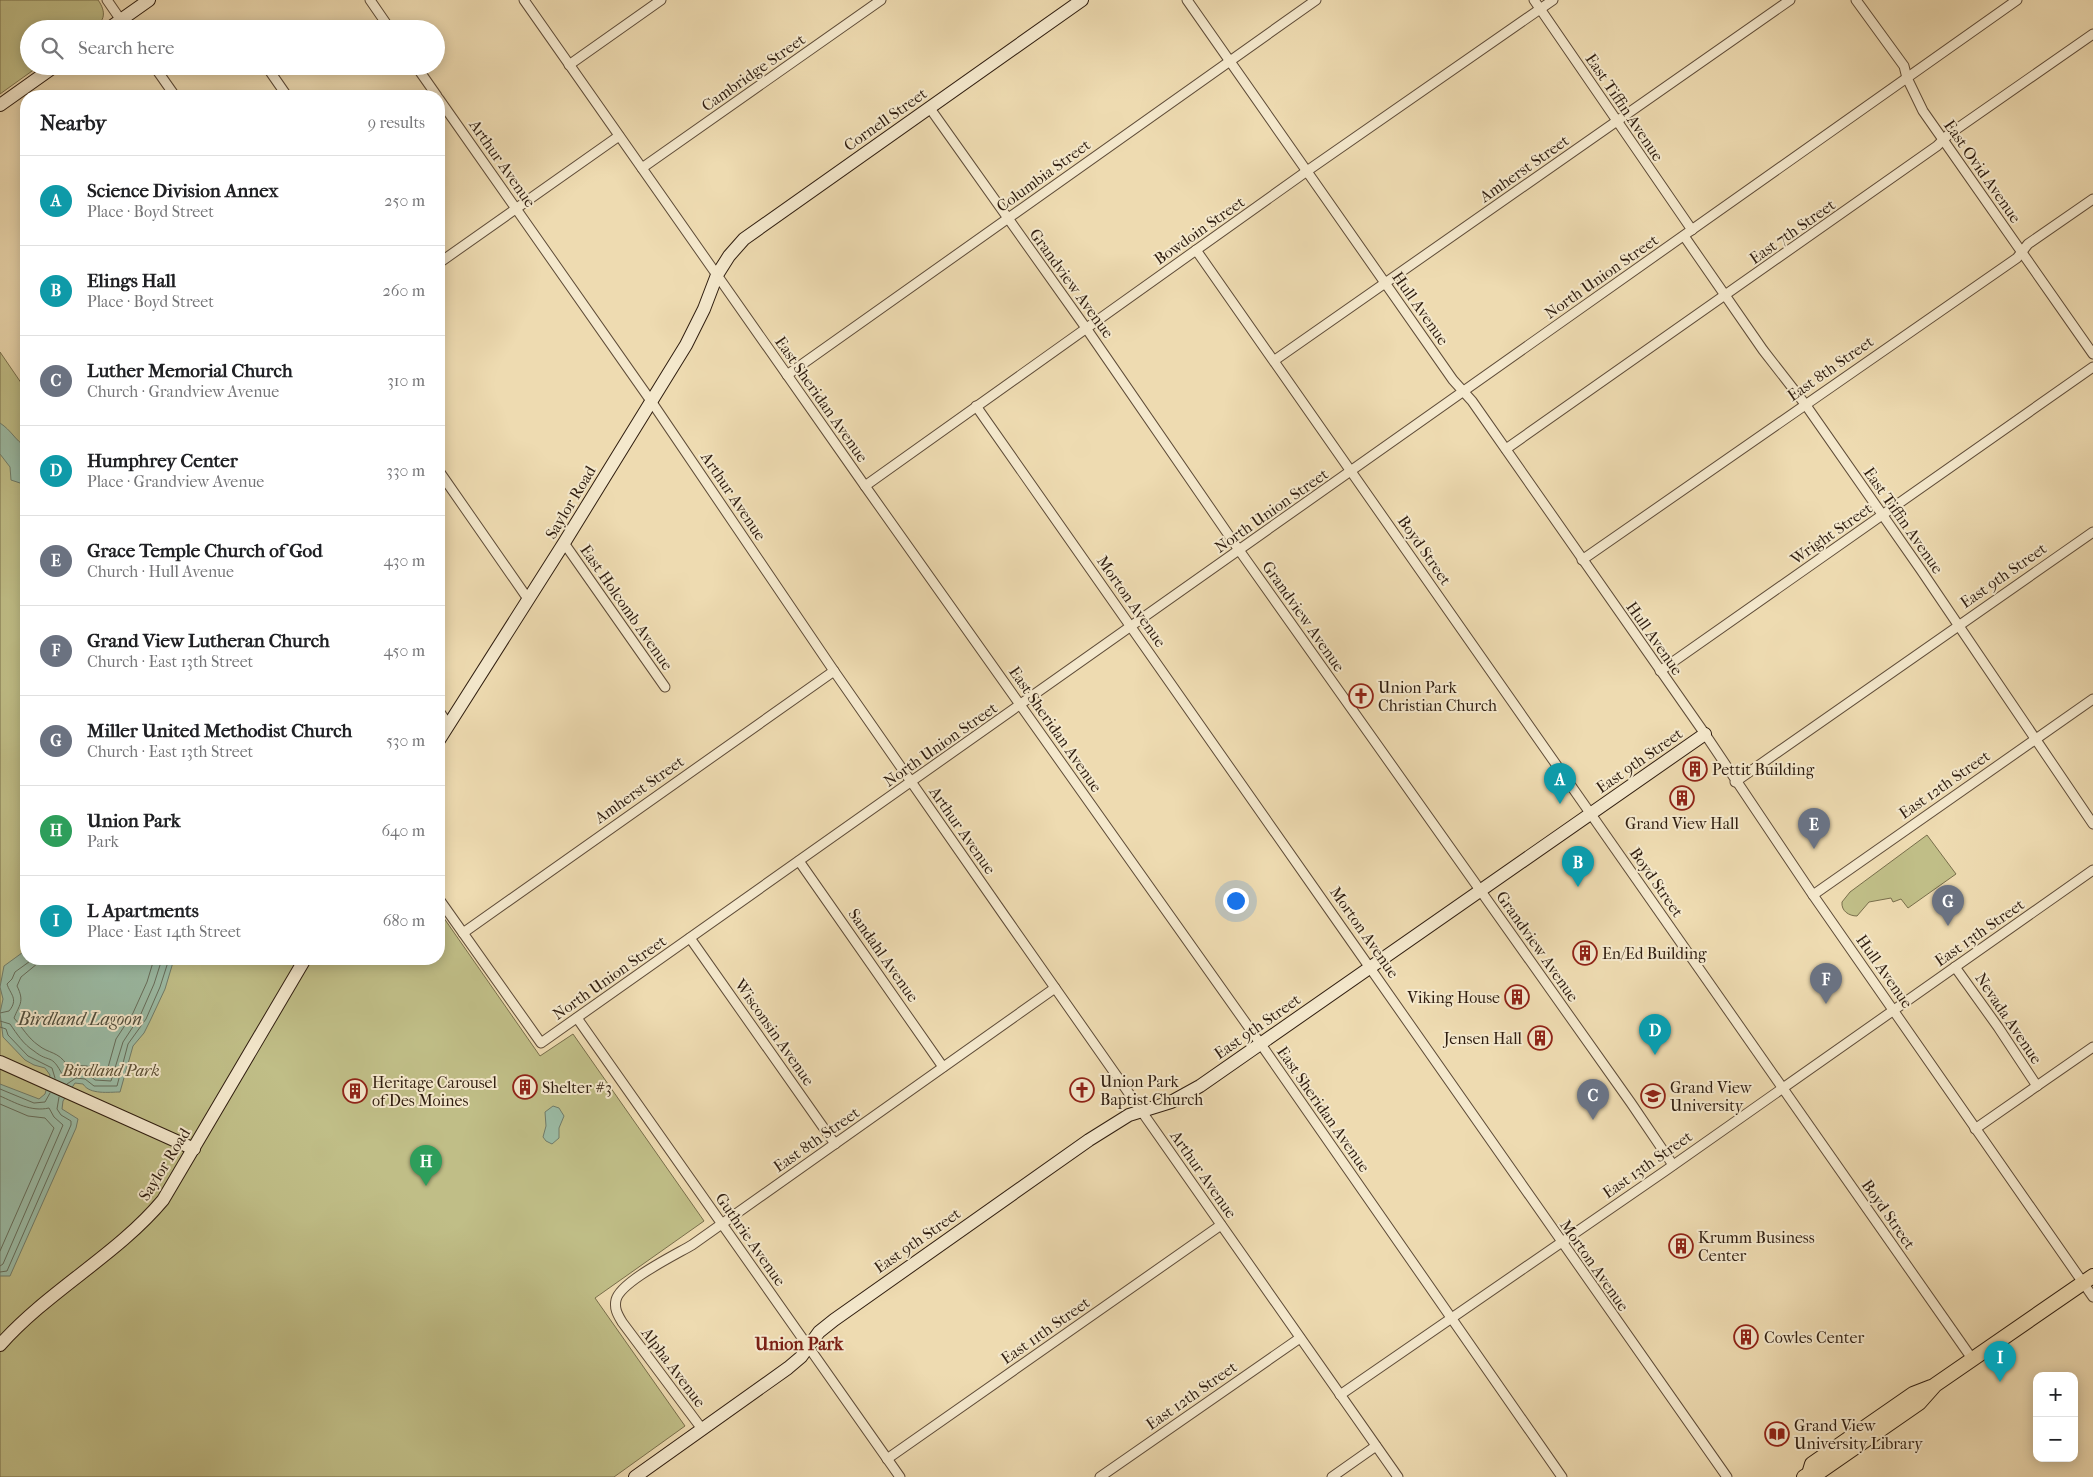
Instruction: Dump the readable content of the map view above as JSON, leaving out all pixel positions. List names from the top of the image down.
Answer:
{
  "streets": {
    "street": [
      "Cambridge Street",
      "East Tiffin Avenue",
      "Cornell Street",
      "Arthur Avenue",
      "Amherst Street",
      "East Ovid Avenue",
      "Columbia Street",
      "Bowdoin Street",
      "East 7th Street",
      "North Union Street",
      "Grandview Avenue",
      "Hull Avenue",
      "East 8th Street",
      "East Sheridan Avenue",
      "Saylor Road",
      "Wright Street",
      "Boyd Street",
      "East 9th Street",
      "Morton Avenue",
      "East Holcomb Avenue",
      "East 12th Street",
      "East 13th Street",
      "Sandahl Avenue",
      "Nevada Avenue",
      "Wisconsin Avenue",
      "Guthrie Avenue",
      "East 11th Street",
      "Alpha Avenue"
    ]
  },
  "crossings": [
    ["Cambridge Street", "East Sheridan Avenue"],
    ["East Tiffin Avenue", "Amherst Street"],
    ["East Tiffin Avenue", "Bowdoin Street"],
    ["East Tiffin Avenue", "East 7th Street"],
    ["East Tiffin Avenue", "North Union Street"],
    ["East Tiffin Avenue", "East 8th Street"],
    ["East Tiffin Avenue", "Wright Street"],
    ["East Tiffin Avenue", "East 9th Street"],
    ["East Tiffin Avenue", "East 12th Street"],
    ["Cornell Street", "Grandview Avenue"],
    ["Cornell Street", "East Sheridan Avenue"],
    ["Cornell Street", "Saylor Road"],
    ["Arthur Avenue", "Amherst Street"],
    ["Arthur Avenue", "North Union Street"],
    ["Arthur Avenue", "East 8th Street"],
    ["Arthur Avenue", "Saylor Road"],
    ["Arthur Avenue", "East 9th Street"],
    ["Arthur Avenue", "East 12th Street"],
    ["Arthur Avenue", "East 13th Street"],
    ["Arthur Avenue", "East 11th Street"],
    ["Amherst Street", "North Union Street"],
    ["Amherst Street", "Hull Avenue"],
    ["Amherst Street", "Boyd Street"],
    ["East Ovid Avenue", "East 7th Street"],
    ["East Ovid Avenue", "North Union Street"],
    ["East Ovid Avenue", "East 8th Street"],
    ["Columbia Street", "Grandview Avenue"],
    ["Columbia Street", "Hull Avenue"],
    ["Columbia Street", "East Sheridan Avenue"],
    ["Bowdoin Street", "Grandview Avenue"],
    ["Bowdoin Street", "Hull Avenue"],
    ["Bowdoin Street", "East Sheridan Avenue"],
    ["Bowdoin Street", "Boyd Street"],
    ["Bowdoin Street", "Morton Avenue"],
    ["East 7th Street", "Hull Avenue"],
    ["North Union Street", "Grandview Avenue"],
    ["North Union Street", "Hull Avenue"],
    ["North Union Street", "East Sheridan Avenue"],
    ["North Union Street", "Boyd Street"],
    ["North Union Street", "Morton Avenue"],
    ["North Union Street", "Sandahl Avenue"],
    ["North Union Street", "Wisconsin Avenue"],
    ["North Union Street", "Guthrie Avenue"],
    ["Grandview Avenue", "East 9th Street"],
    ["Grandview Avenue", "East 13th Street"],
    ["Hull Avenue", "East 8th Street"],
    ["Hull Avenue", "Wright Street"],
    ["Hull Avenue", "East 9th Street"],
    ["Hull Avenue", "East 12th Street"],
    ["Hull Avenue", "East 13th Street"],
    ["East 8th Street", "Sandahl Avenue"],
    ["East 8th Street", "Wisconsin Avenue"],
    ["East 8th Street", "Guthrie Avenue"],
    ["East 8th Street", "Alpha Avenue"],
    ["East Sheridan Avenue", "Saylor Road"],
    ["East Sheridan Avenue", "East 9th Street"],
    ["East Sheridan Avenue", "East 13th Street"],
    ["Saylor Road", "East Holcomb Avenue"],
    ["Boyd Street", "East 9th Street"],
    ["Boyd Street", "East 13th Street"],
    ["East 9th Street", "Morton Avenue"],
    ["East 9th Street", "Guthrie Avenue"],
    ["East 9th Street", "Alpha Avenue"],
    ["Morton Avenue", "East 13th Street"],
    ["East 13th Street", "Nevada Avenue"],
    ["Guthrie Avenue", "East 11th Street"]
  ],
  "districts": ["Union Park"],
  "water": ["Birdland Lagoon"],
  "parks": ["Birdland Park"],
  "places": {
    "church": ["Union Park Christian Church", "Union Park Baptist Church"],
    "building": [
      "Pettit Building",
      "Grand View Hall",
      "En/Ed Building",
      "Viking House",
      "Jensen Hall",
      "Shelter #3",
      "Heritage Carousel of Des Moines",
      "Krumm Business Center",
      "Cowles Center"
    ],
    "school or university": ["Grand View University"],
    "library": ["Grand View University Library"]
  },
  "page": {
    "search": "Search here",
    "heading": ["Nearby", "9 results"],
    "list": [
      {
        "mark": "A",
        "name": "Science Division Annex",
        "note": "Place · Boyd Street",
        "value": "250 m"
      },
      {
        "mark": "B",
        "name": "Elings Hall",
        "note": "Place · Boyd Street",
        "value": "260 m"
      },
      {
        "mark": "C",
        "name": "Luther Memorial Church",
        "note": "Church · Grandview Avenue",
        "value": "310 m"
      },
      {
        "mark": "D",
        "name": "Humphrey Center",
        "note": "Place · Grandview Avenue",
        "value": "330 m"
      },
      {
        "mark": "E",
        "name": "Grace Temple Church of God",
        "note": "Church · Hull Avenue",
        "value": "430 m"
      },
      {
        "mark": "F",
        "name": "Grand View Lutheran Church",
        "note": "Church · East 13th Street",
        "value": "450 m"
      },
      {
        "mark": "G",
        "name": "Miller United Methodist Church",
        "note": "Church · East 13th Street",
        "value": "530 m"
      },
      {
        "mark": "H",
        "name": "Union Park",
        "note": "Park",
        "value": "640 m"
      },
      {
        "mark": "I",
        "name": "L Apartments",
        "note": "Place · East 14th Street",
        "value": "680 m"
      }
    ],
    "pins": [
      "A",
      "E",
      "B",
      "G",
      "F",
      "D",
      "C",
      "H",
      "I"
    ],
    "map_buttons": ["+", "−"]
  }
}
